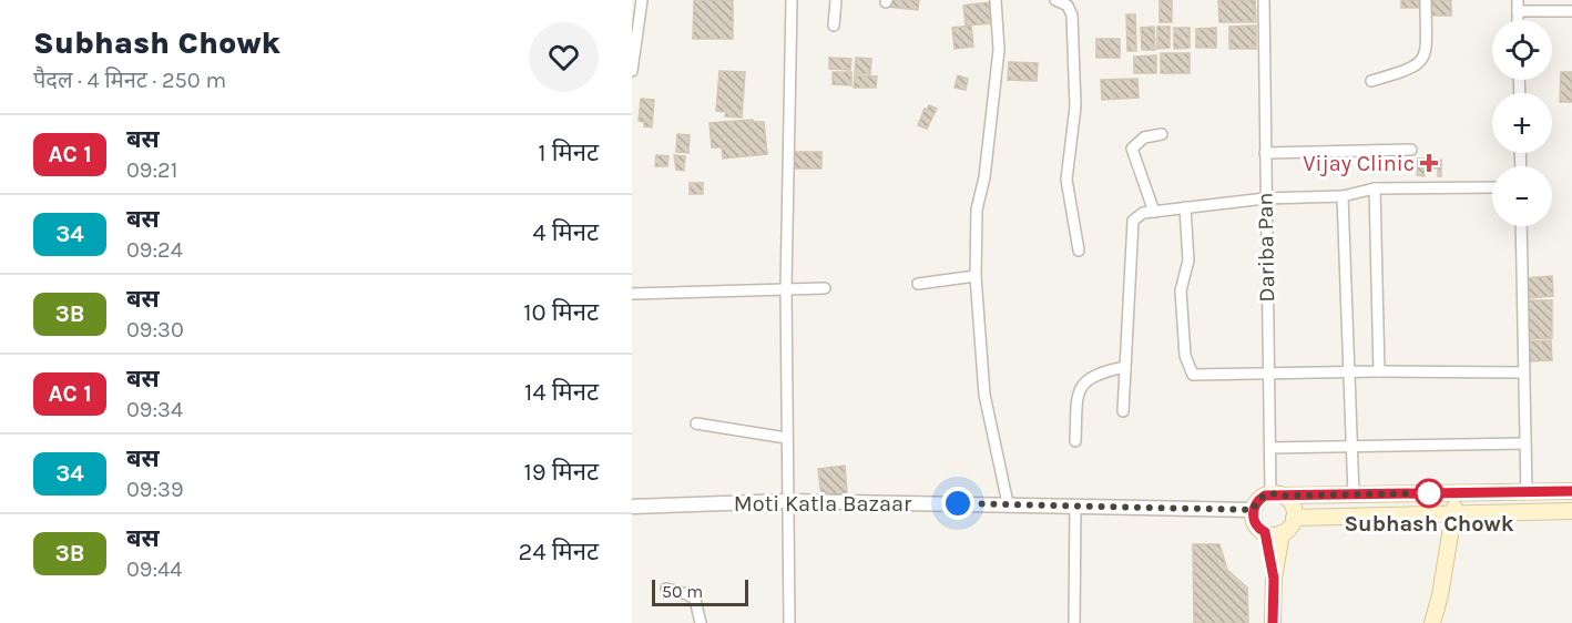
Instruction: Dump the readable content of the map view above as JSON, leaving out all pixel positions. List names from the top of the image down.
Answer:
{
  "streets": {
    "street": ["Dariba Pan", "Moti Katla Bazaar"]
  },
  "crossings": [
    ["Dariba Pan", "Moti Katla Bazaar"]
  ],
  "places": {
    "health": ["Vijay Clinic"],
    "other": ["Subhash Chowk"]
  },
  "scale_bar": "50 m",
  "page": {
    "heading": ["Subhash Chowk", "पैदल · 4 मिनट · 250 m"],
    "map_buttons": ["+", "−"],
    "list": [
      {
        "mark": "AC 1",
        "name": "बस",
        "note": "09:21",
        "value": "1 मिनट"
      },
      {
        "mark": "34",
        "name": "बस",
        "note": "09:24",
        "value": "4 मिनट"
      },
      {
        "mark": "3B",
        "name": "बस",
        "note": "09:30",
        "value": "10 मिनट"
      },
      {
        "mark": "AC 1",
        "name": "बस",
        "note": "09:34",
        "value": "14 मिनट"
      },
      {
        "mark": "34",
        "name": "बस",
        "note": "09:39",
        "value": "19 मिनट"
      },
      {
        "mark": "3B",
        "name": "बस",
        "note": "09:44",
        "value": "24 मिनट"
      }
    ],
    "scale": "50 m"
  }
}
